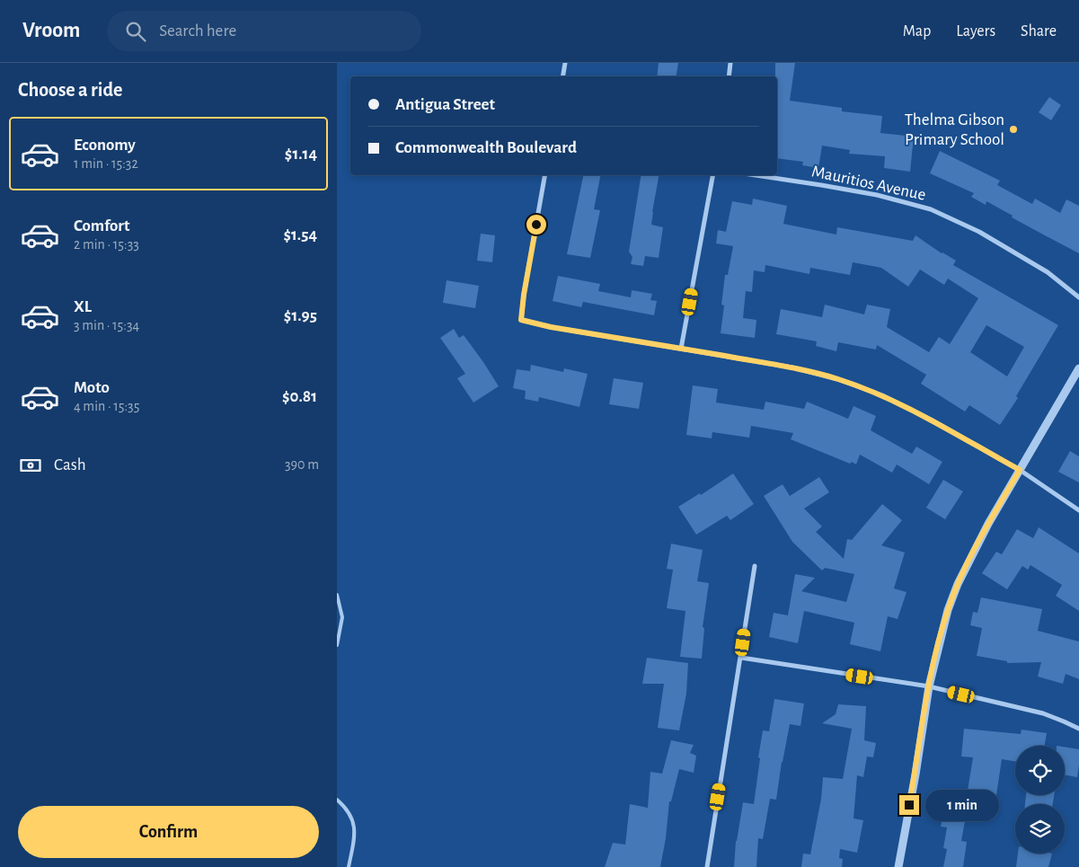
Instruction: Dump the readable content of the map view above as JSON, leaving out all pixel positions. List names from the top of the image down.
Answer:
{
  "streets": {
    "street": ["Mauritios Avenue"]
  },
  "places": ["Thelma Gibson Primary School"],
  "page": {
    "header": "Vroom",
    "search": "Search here",
    "nav": ["Map", "Layers", "Share"],
    "heading": "Choose a ride",
    "banner": ["Antigua Street", "Commonwealth Boulevard"],
    "list": [
      {
        "name": "Economy",
        "note": "1 min · 15:32",
        "value": "$1.14"
      },
      {
        "name": "Comfort",
        "note": "2 min · 15:33",
        "value": "$1.54"
      },
      {
        "name": "XL",
        "note": "3 min · 15:34",
        "value": "$1.95"
      },
      {
        "name": "Moto",
        "note": "4 min · 15:35",
        "value": "$0.81"
      }
    ],
    "pay": ["Cash", "390 m"],
    "bubble": "1 min",
    "buttons": "Confirm"
  }
}
